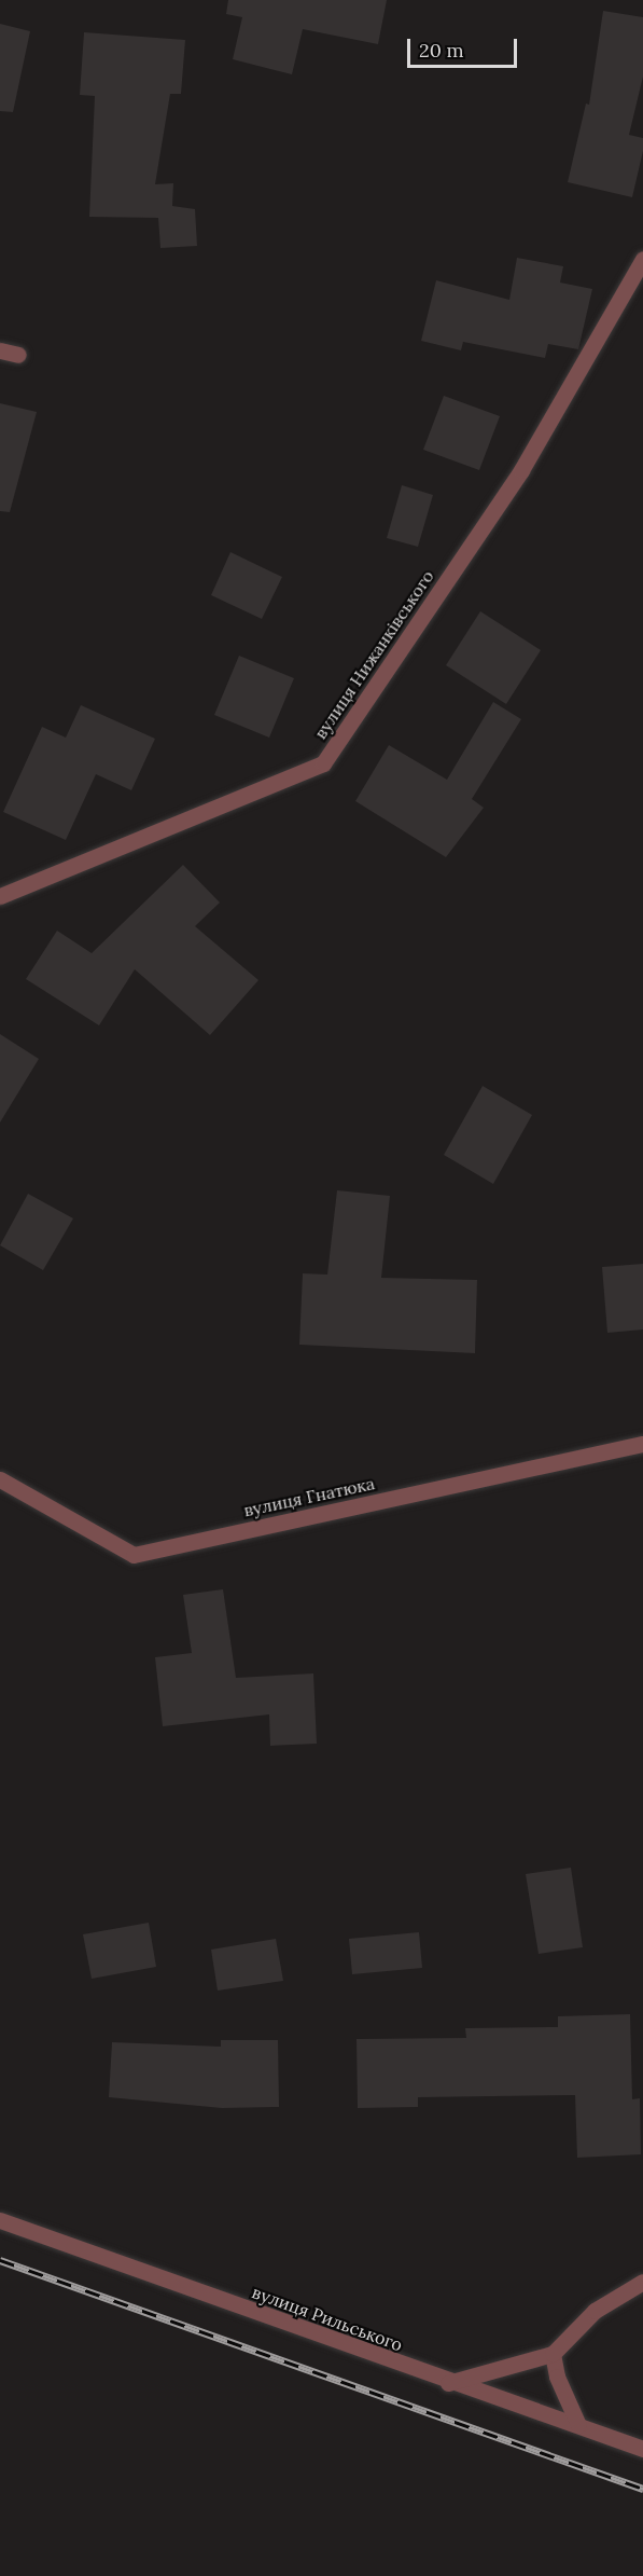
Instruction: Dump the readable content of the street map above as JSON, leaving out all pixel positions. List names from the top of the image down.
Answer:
{
  "streets": {
    "street": ["вулиця Нижанківського", "вулиця Гнатюка", "вулиця Рильського"]
  },
  "scale_bar": "20 m"
}
